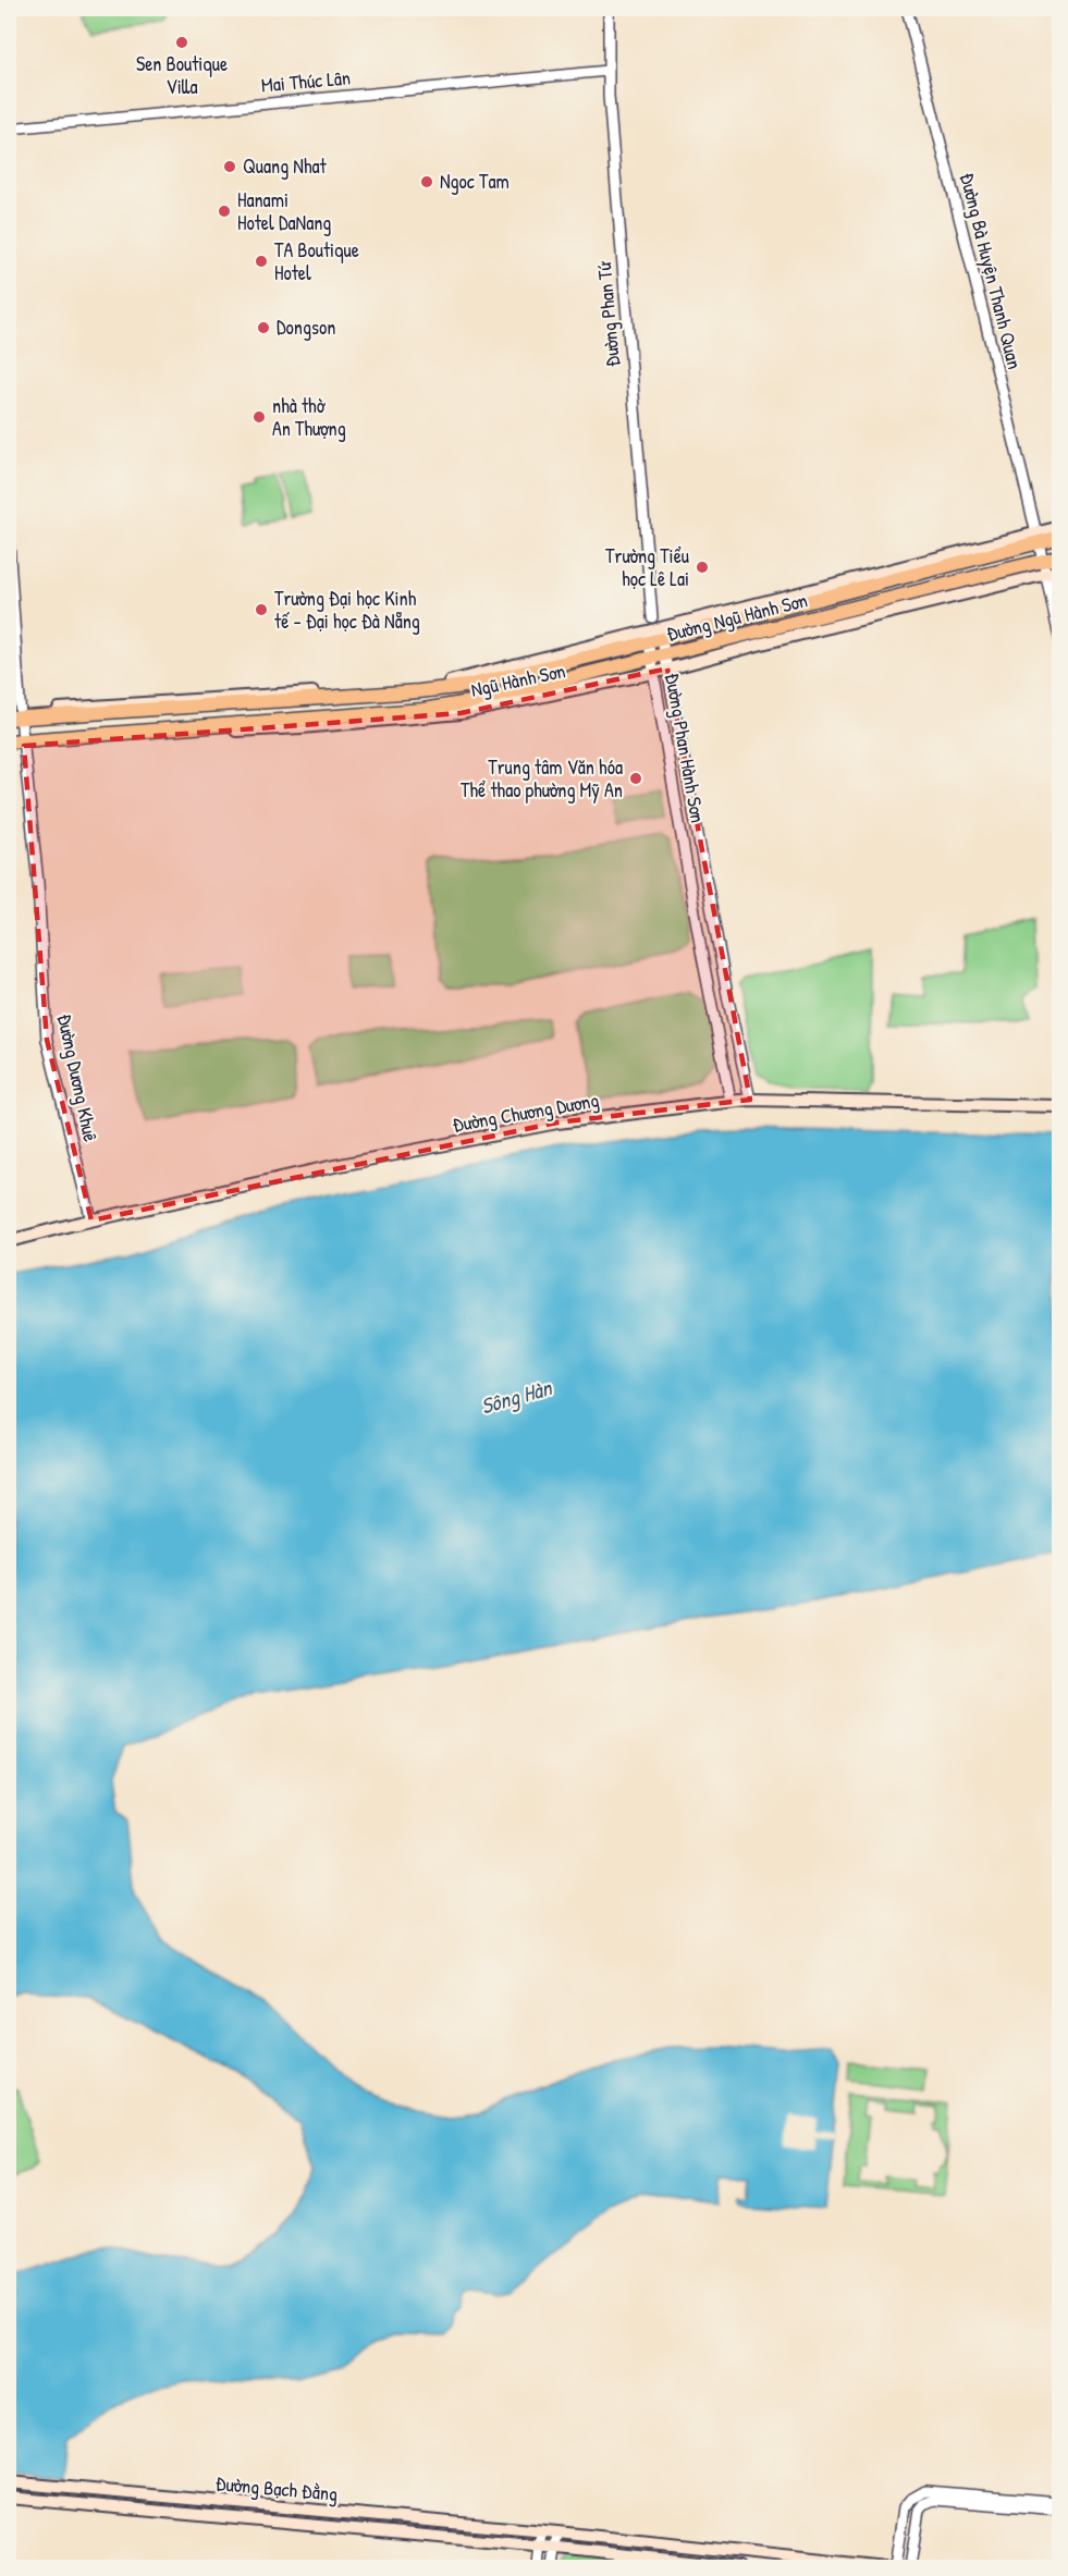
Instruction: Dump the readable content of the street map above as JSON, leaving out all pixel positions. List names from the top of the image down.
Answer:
{
  "streets": {
    "highway": ["Đường Ngũ Hành Sơn", "Ngũ Hành Sơn"],
    "main road": ["Đường Chương Dương", "Đường Bạch Đằng"],
    "street": [
      "Mai Thúc Lân",
      "Đường Bà Huyện Thanh Quan",
      "Đường Phan Tứ",
      "Đường Phan Hành Sơn",
      "Đường Dương Khuê"
    ]
  },
  "crossings": [
    ["Mai Thúc Lân", "Đường Phan Tứ"],
    ["Đường Bà Huyện Thanh Quan", "Đường Ngũ Hành Sơn"],
    ["Đường Phan Tứ", "Đường Ngũ Hành Sơn"],
    ["Đường Phan Tứ", "Ngũ Hành Sơn"],
    ["Đường Phan Tứ", "Đường Phan Hành Sơn"],
    ["Đường Ngũ Hành Sơn", "Ngũ Hành Sơn"],
    ["Đường Ngũ Hành Sơn", "Đường Phan Hành Sơn"],
    ["Ngũ Hành Sơn", "Đường Phan Hành Sơn"],
    ["Ngũ Hành Sơn", "Đường Dương Khuê"],
    ["Đường Phan Hành Sơn", "Đường Chương Dương"],
    ["Đường Dương Khuê", "Đường Chương Dương"]
  ],
  "water": ["Sông Hàn"],
  "places": [
    "Sen Boutique Villa",
    "Quang Nhat",
    "Ngoc Tam",
    "Hanami Hotel DaNang",
    "TA Boutique Hotel",
    "Dongson",
    "nhà thờ An Thượng",
    "Trường Tiểu học Lê Lai",
    "Trường Đại học Kinh tế - Đại học Đà Nẵng",
    "Trung tâm Văn hóa Thể thao phường Mỹ An"
  ]
}
